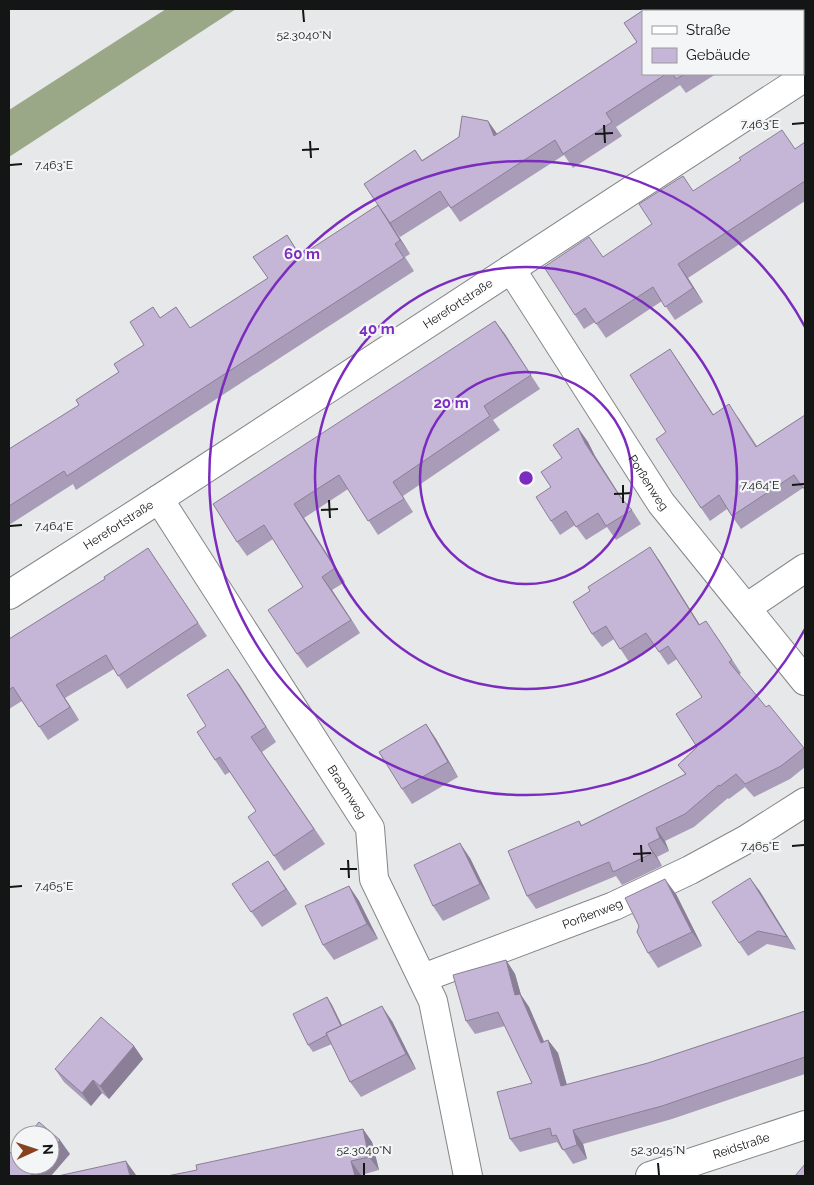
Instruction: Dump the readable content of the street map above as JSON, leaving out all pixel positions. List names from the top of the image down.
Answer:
{
  "streets": {
    "street": [
      "Herefortstraße",
      "Porßenweg",
      "Braomweg",
      "Reidstraße"
    ]
  },
  "crossings": [
    ["Herefortstraße", "Porßenweg"],
    ["Herefortstraße", "Braomweg"],
    ["Porßenweg", "Braomweg"]
  ],
  "legend": ["Straße", "Gebäude"],
  "north": "right",
  "coordinates": [
    "52.3040°N",
    "7.463°E",
    "7.464°E",
    "7.465°E",
    "52.3045°N"
  ],
  "rings": ["60 m", "40 m", "20 m"]
}
